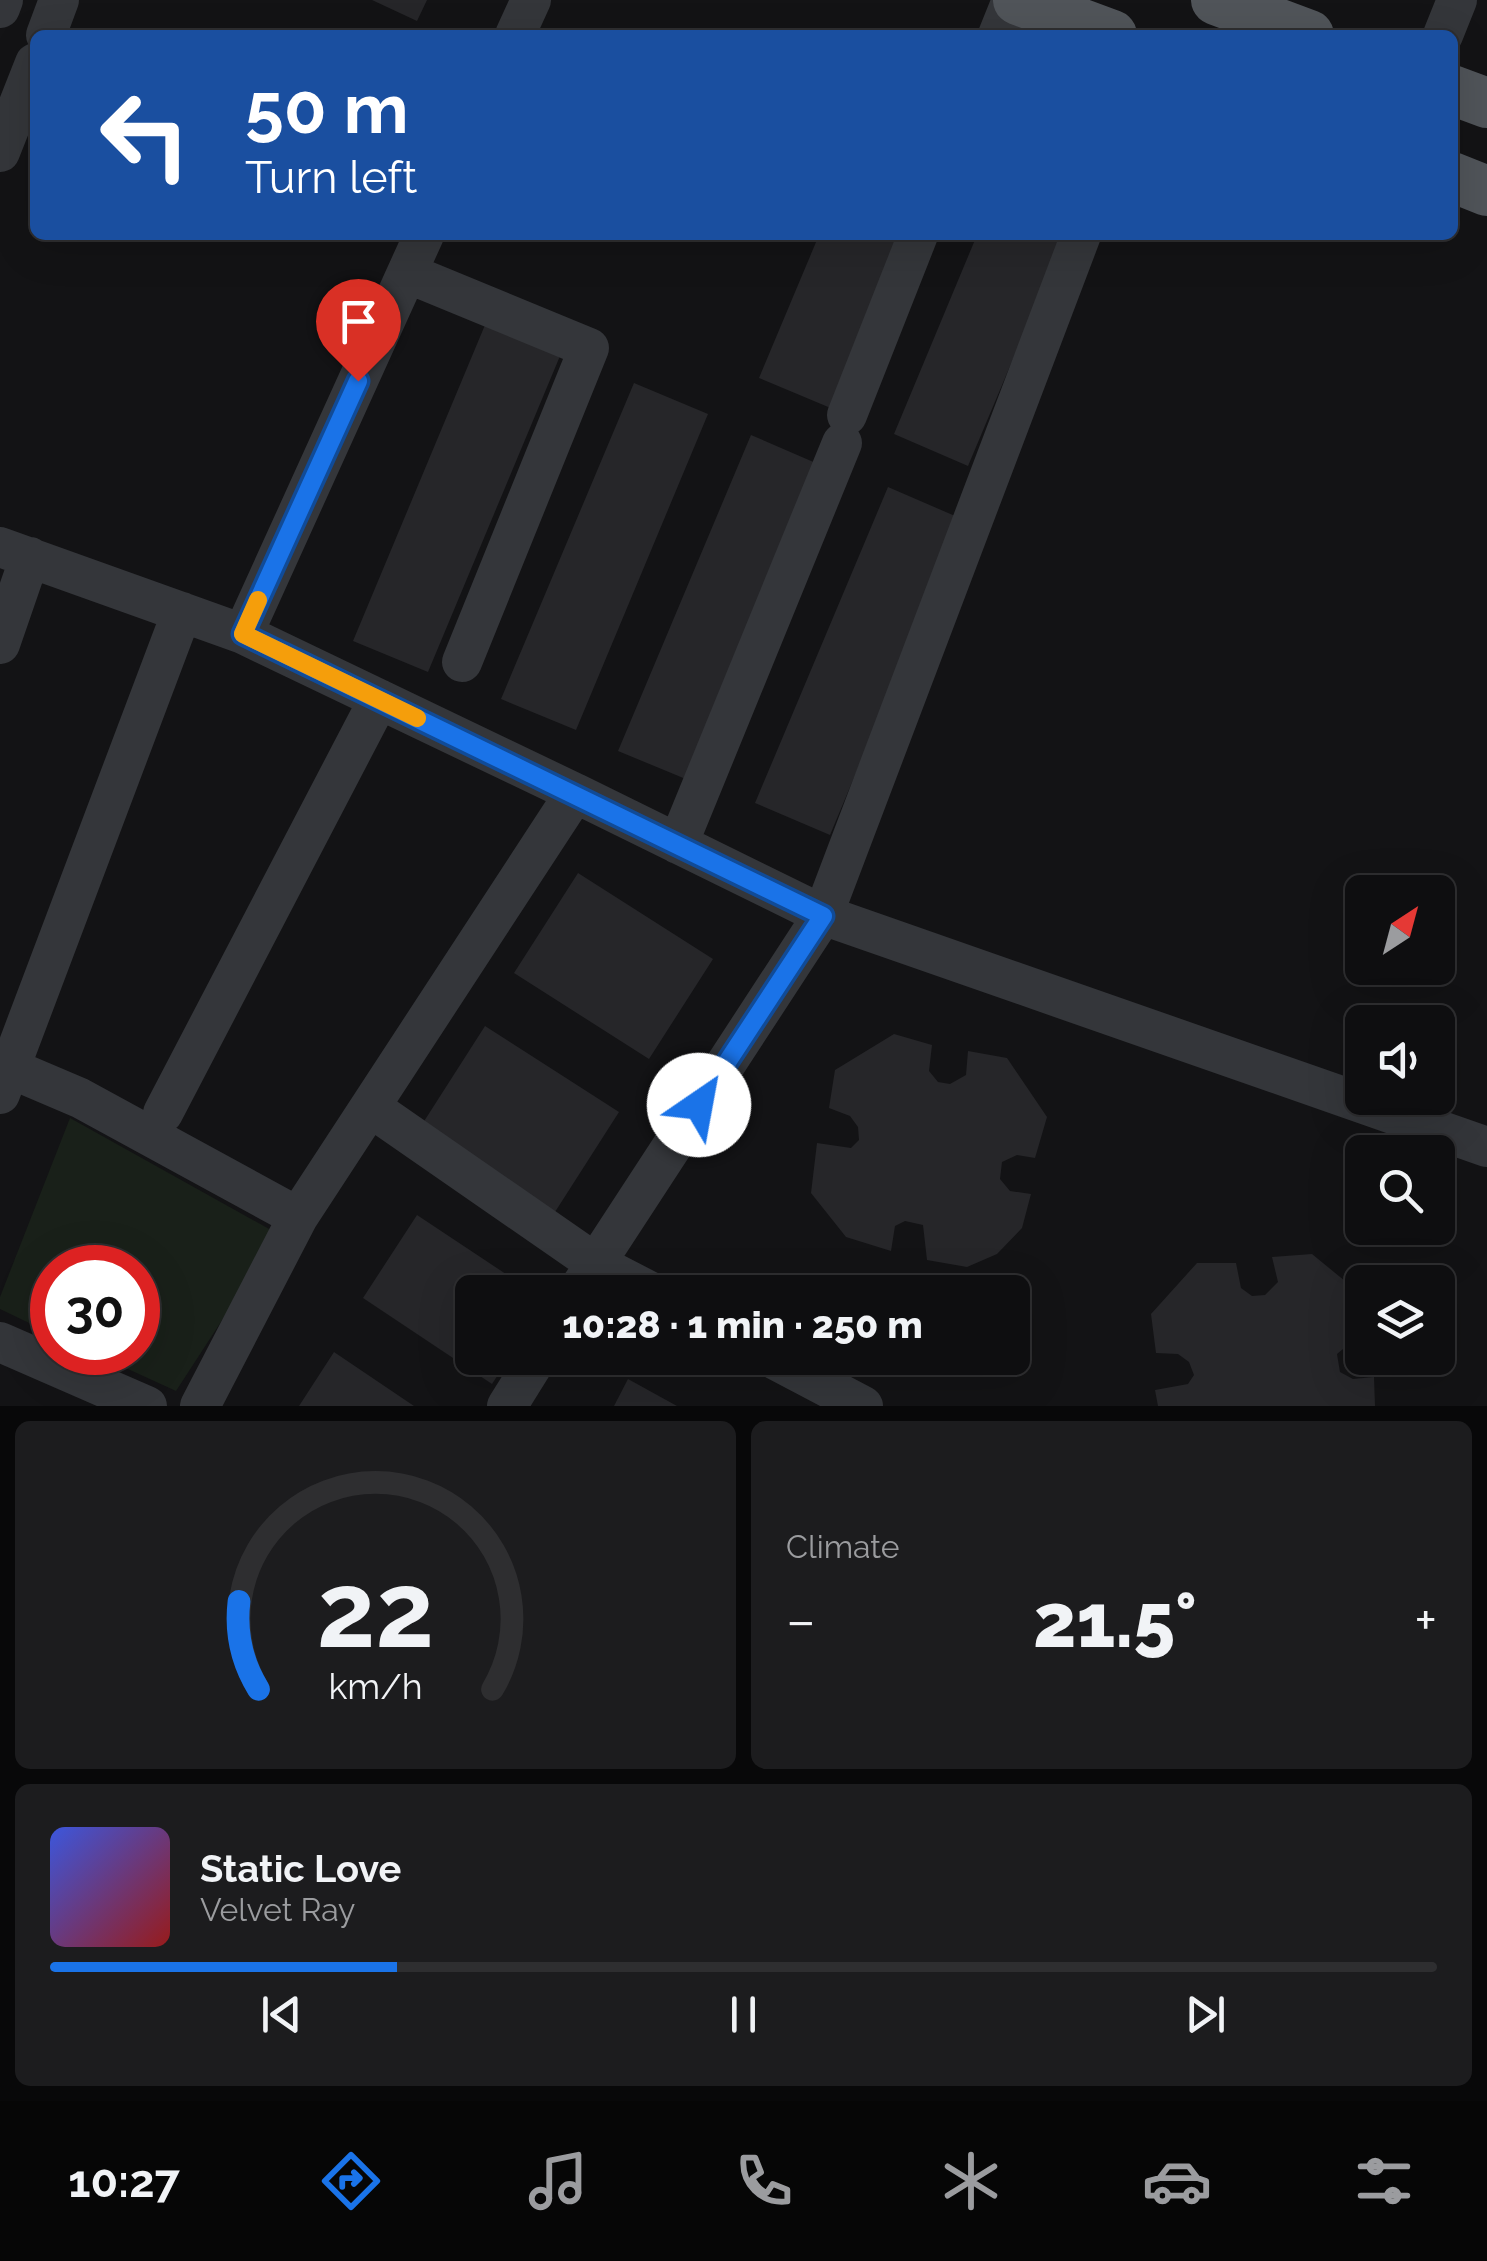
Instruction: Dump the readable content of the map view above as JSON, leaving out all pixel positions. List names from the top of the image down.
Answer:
{
  "north": "top right",
  "page": {
    "turn": ["50 m", "Turn left"],
    "limit": "30",
    "trip": "10:28 · 1 min · 250 m",
    "tile": "Climate",
    "heat": ["−", "21.5°", "+"],
    "song": ["Static Love", "Velvet Ray"],
    "tabs": "10:27",
    "gauge": ["22", "km/h"]
  }
}
